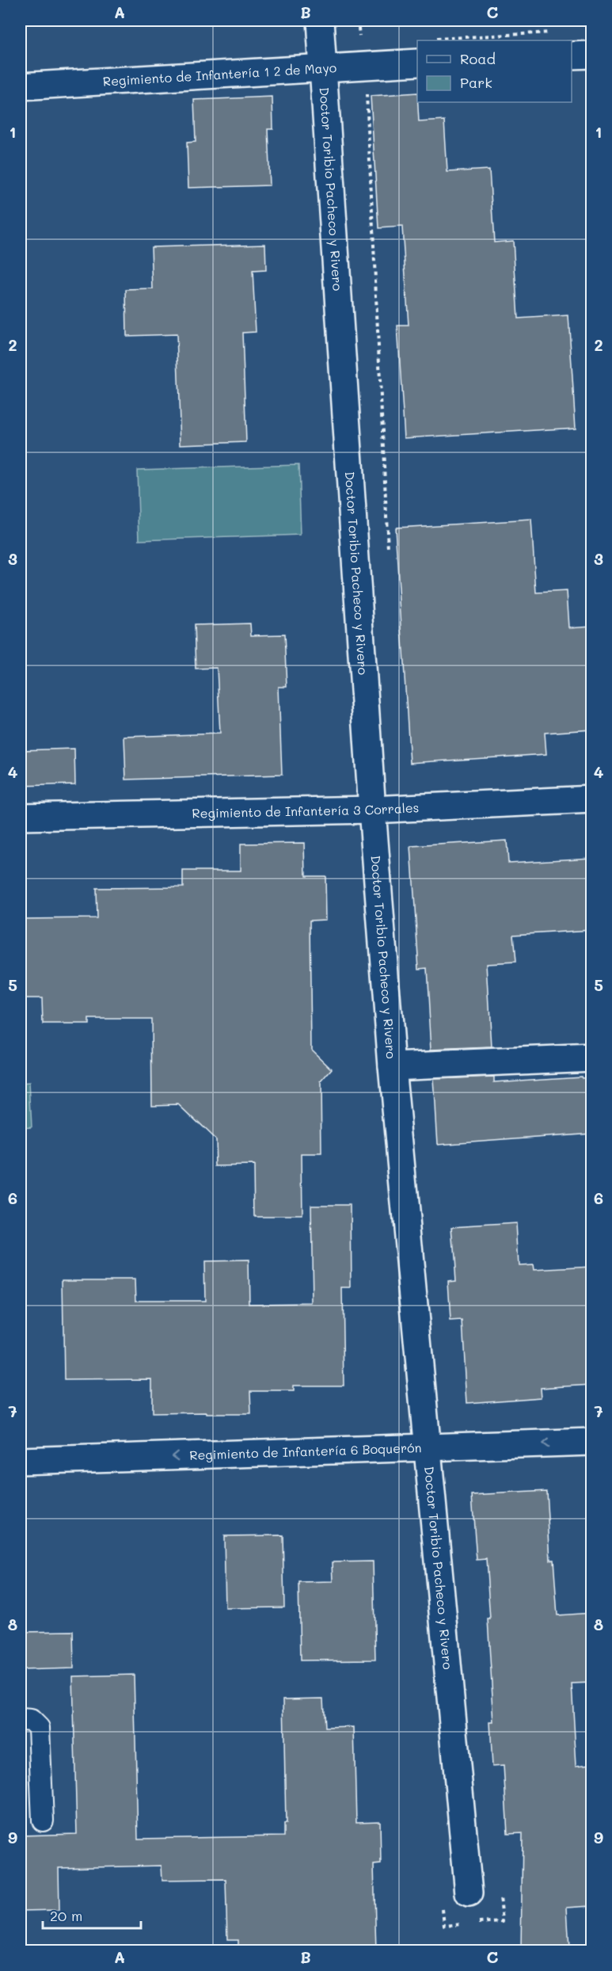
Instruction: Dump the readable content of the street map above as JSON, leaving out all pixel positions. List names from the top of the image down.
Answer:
{
  "streets": {
    "street": [
      "Regimiento de Infantería 1 2 de Mayo",
      "Doctor Toribio Pacheco y Rivero",
      "Regimiento de Infantería 3 Corrales",
      "Regimiento de Infantería 6 Boquerón"
    ]
  },
  "crossings": [
    ["Regimiento de Infantería 1 2 de Mayo", "Doctor Toribio Pacheco y Rivero"],
    ["Doctor Toribio Pacheco y Rivero", "Regimiento de Infantería 3 Corrales"],
    ["Doctor Toribio Pacheco y Rivero", "Regimiento de Infantería 6 Boquerón"]
  ],
  "one_way": ["Regimiento de Infantería 6 Boquerón"],
  "legend": ["Road", "Park"],
  "scale_bar": "20 m",
  "grid": {
    "columns": ["A", "B", "C"],
    "rows": [
      "1",
      "2",
      "3",
      "4",
      "5",
      "6",
      "7",
      "8",
      "9"
    ]
  }
}
